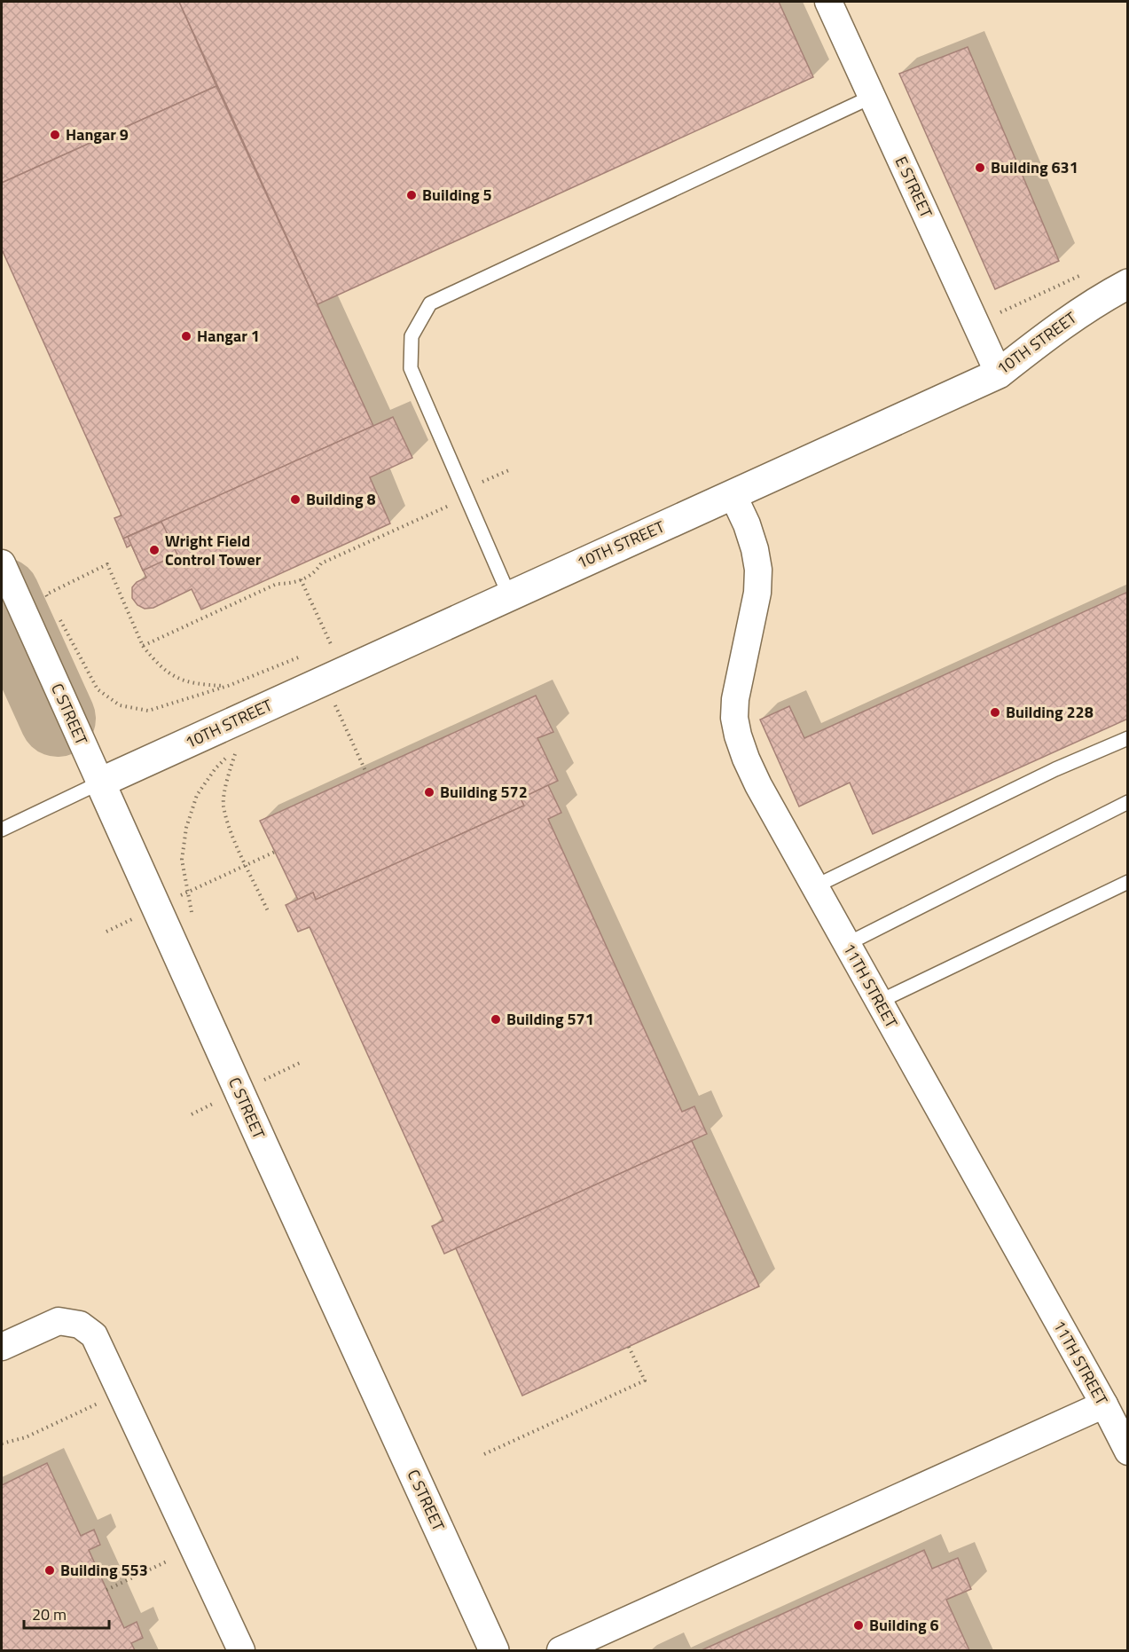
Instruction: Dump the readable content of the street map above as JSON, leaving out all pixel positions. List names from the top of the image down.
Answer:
{
  "streets": {
    "street": [
      "E STREET",
      "10TH STREET",
      "C STREET",
      "11TH STREET"
    ]
  },
  "crossings": [
    ["E STREET", "10TH STREET"],
    ["10TH STREET", "C STREET"],
    ["10TH STREET", "11TH STREET"]
  ],
  "places": [
    "Hangar 9",
    "Building 631",
    "Building 5",
    "Hangar 1",
    "Building 8",
    "Wright Field Control Tower",
    "Building 228",
    "Building 572",
    "Building 571",
    "Building 553",
    "Building 6"
  ],
  "scale_bar": "20 m"
}
